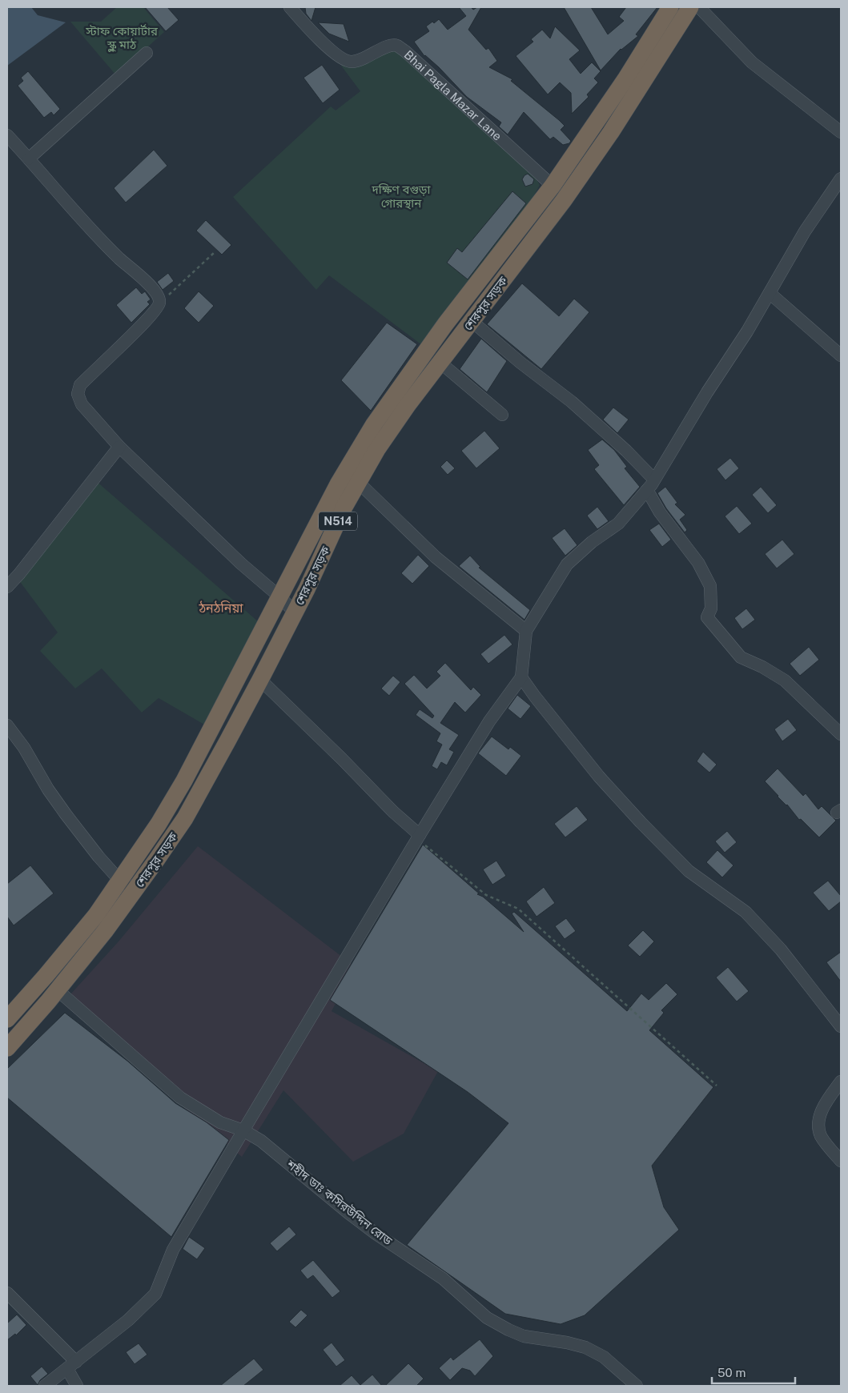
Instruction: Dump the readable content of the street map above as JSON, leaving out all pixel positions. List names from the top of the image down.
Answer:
{
  "streets": {
    "highway": ["শেরপুর সড়ক", "N514"],
    "street": ["Bhai Pagla Mazar Lane", "শহীদ ডাঃ কসিরউদ্দিন রোড"]
  },
  "crossings": [
    ["Bhai Pagla Mazar Lane", "শেরপুর সড়ক"],
    ["শেরপুর সড়ক", "শহীদ ডাঃ কসিরউদ্দিন রোড"]
  ],
  "districts": ["ঠনঠনিয়া"],
  "parks": ["স্টাফ কোয়ার্টার স্কুল মাঠ", "দক্ষিণ বগুড়া গোরস্থান"],
  "scale_bar": "50 m"
}
